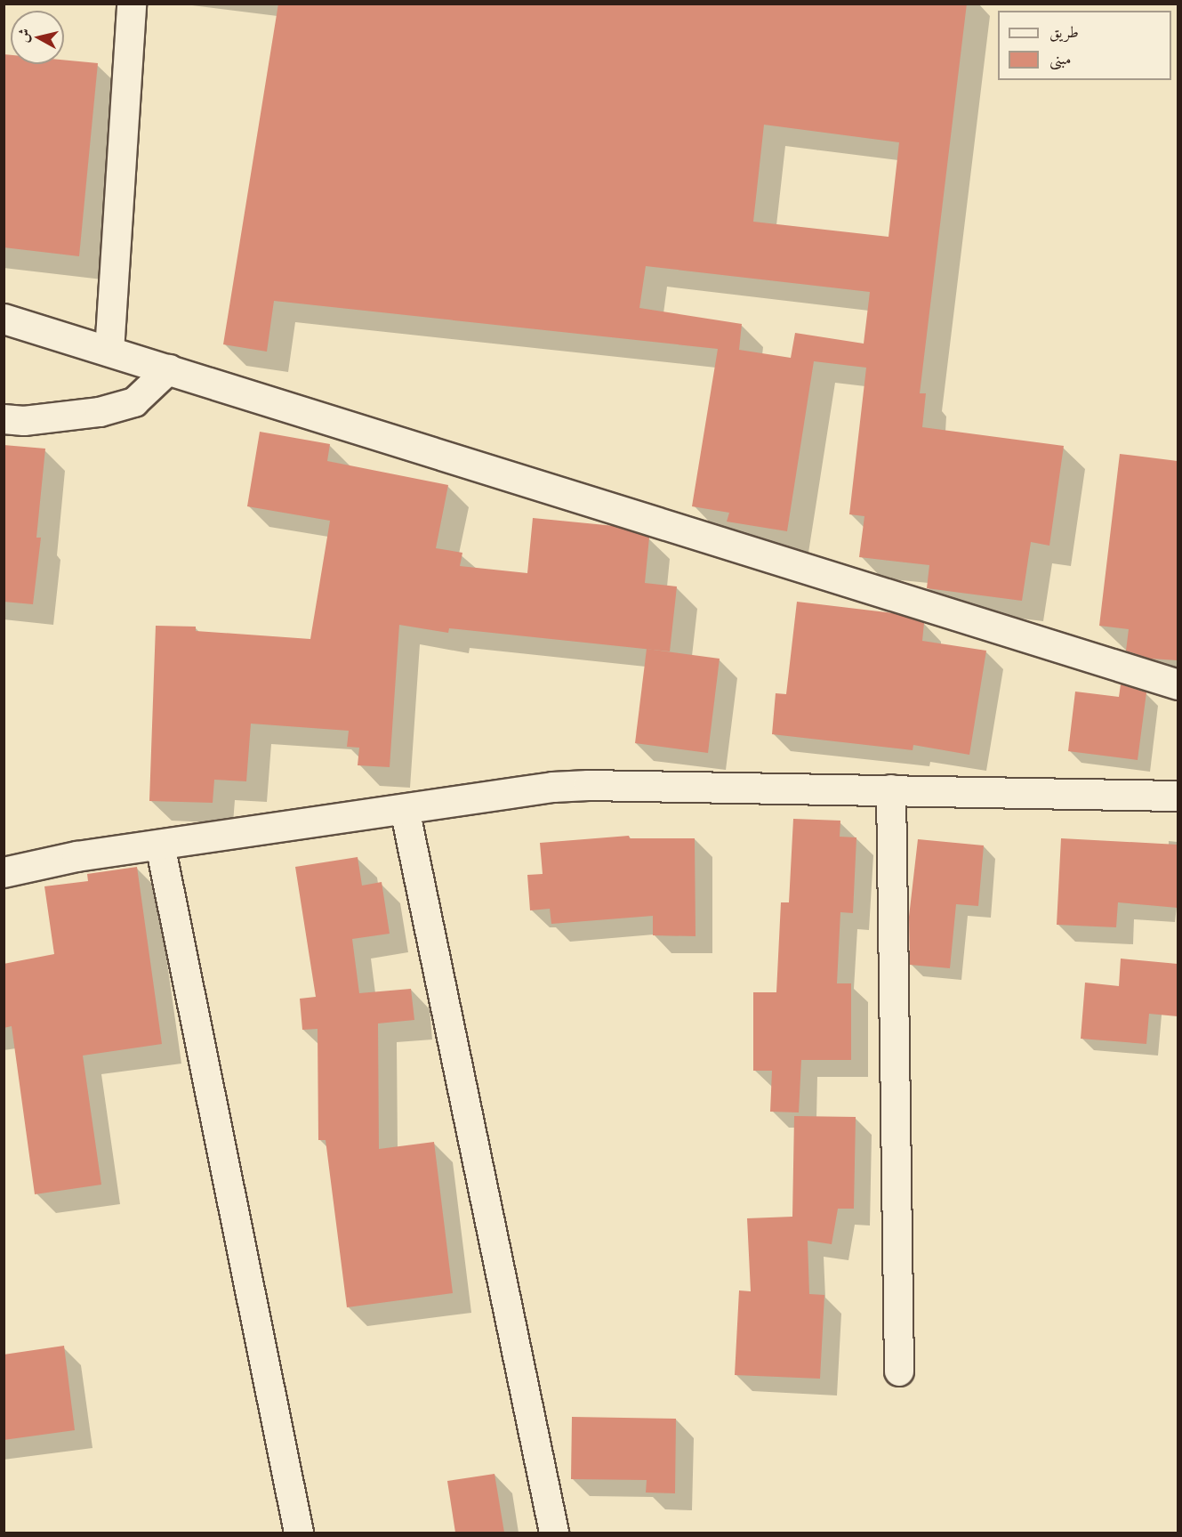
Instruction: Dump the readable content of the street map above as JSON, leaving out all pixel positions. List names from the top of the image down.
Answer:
{
  "legend": ["طريق", "مبنى"],
  "north": "left"
}
